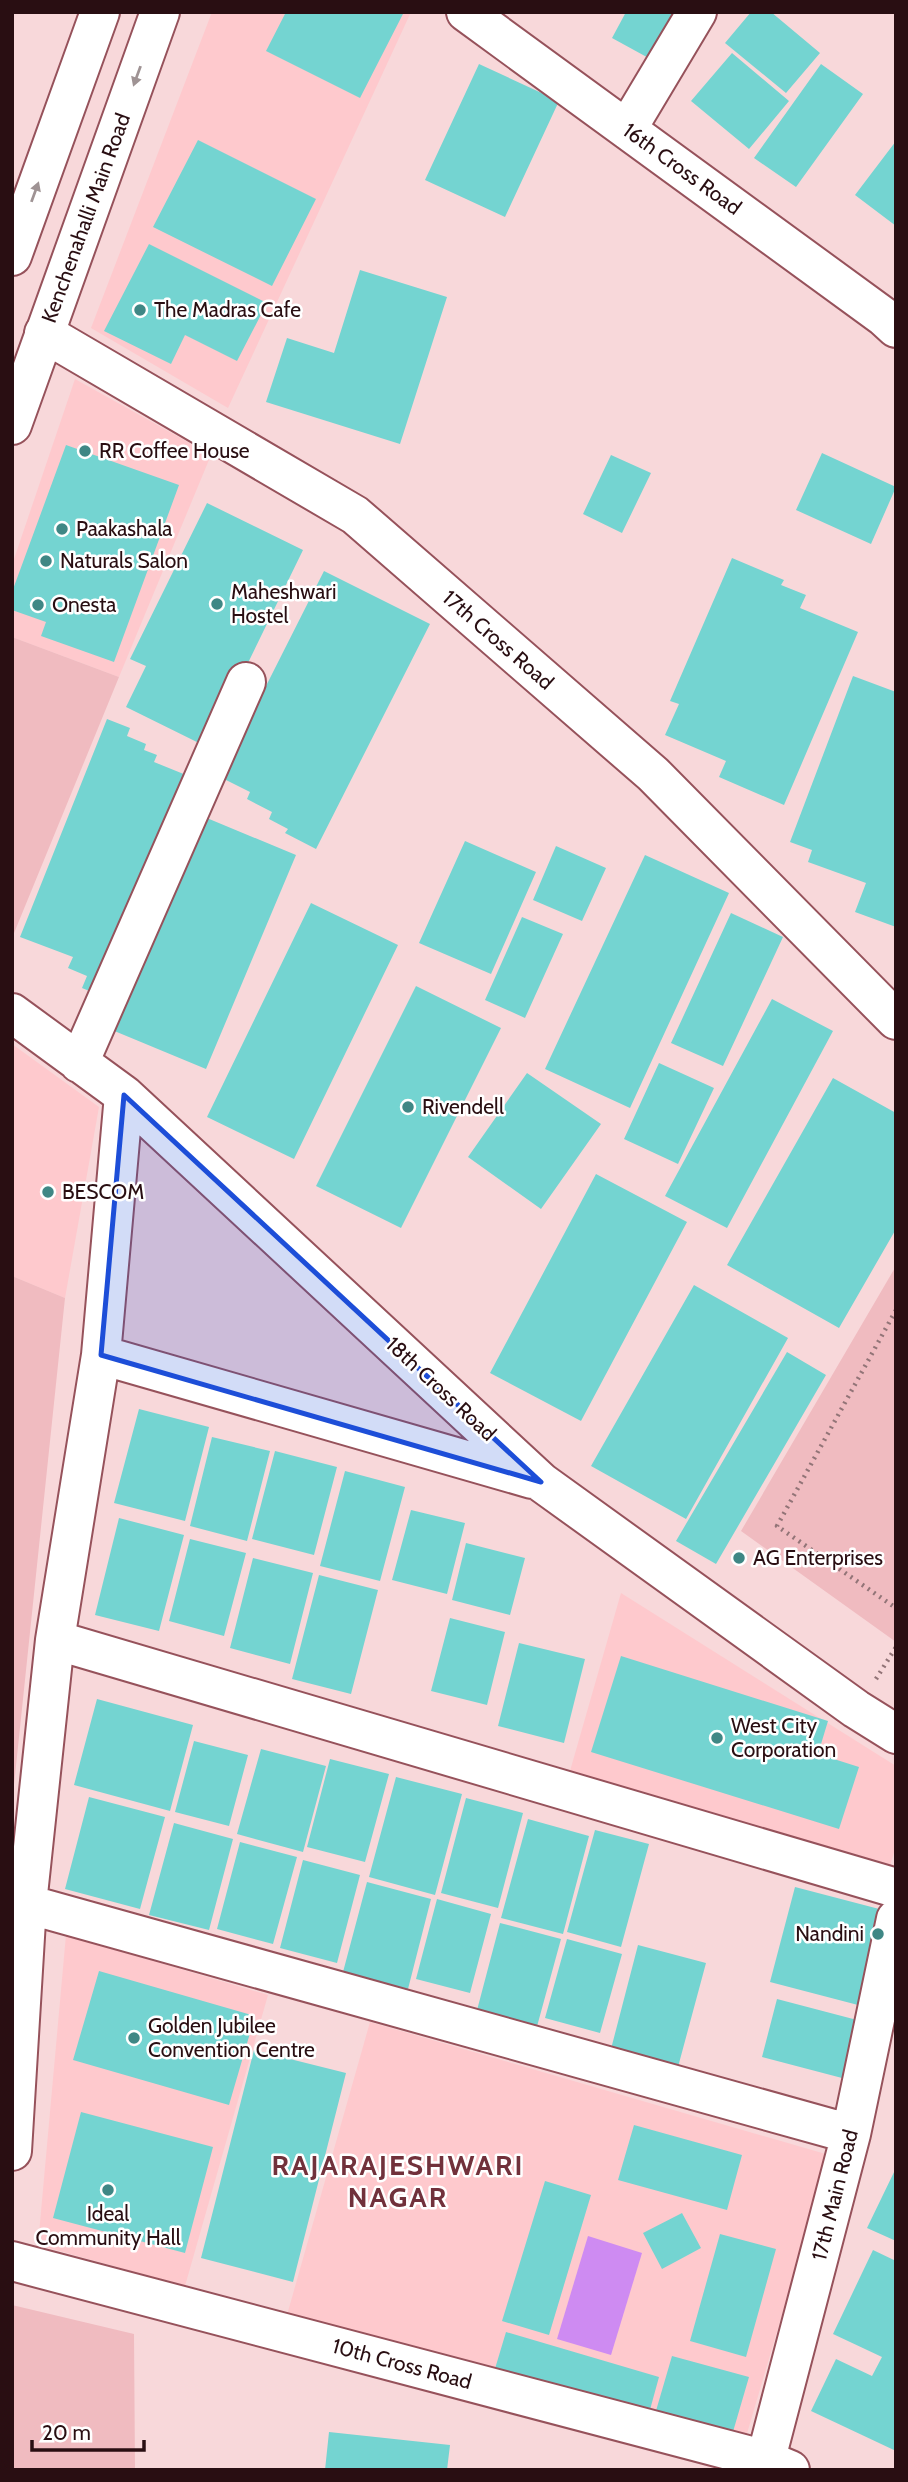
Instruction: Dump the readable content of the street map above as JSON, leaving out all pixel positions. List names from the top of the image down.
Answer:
{
  "streets": {
    "street": [
      "16th Cross Road",
      "Kenchenahalli Main Road",
      "17th Cross Road",
      "18th Cross Road",
      "17th Main Road",
      "10th Cross Road"
    ]
  },
  "crossings": [
    ["Kenchenahalli Main Road", "17th Cross Road"],
    ["17th Main Road", "10th Cross Road"]
  ],
  "districts": ["RAJARAJESHWARI NAGAR"],
  "places": [
    "The Madras Cafe",
    "RR Coffee House",
    "Paakashala",
    "Naturals Salon",
    "Maheshwari Hostel",
    "Onesta",
    "Rivendell",
    "BESCOM",
    "AG Enterprises",
    "West City Corporation",
    "Nandini",
    "Golden Jubilee Convention Centre",
    "Ideal Community Hall"
  ],
  "scale_bar": "20 m"
}
